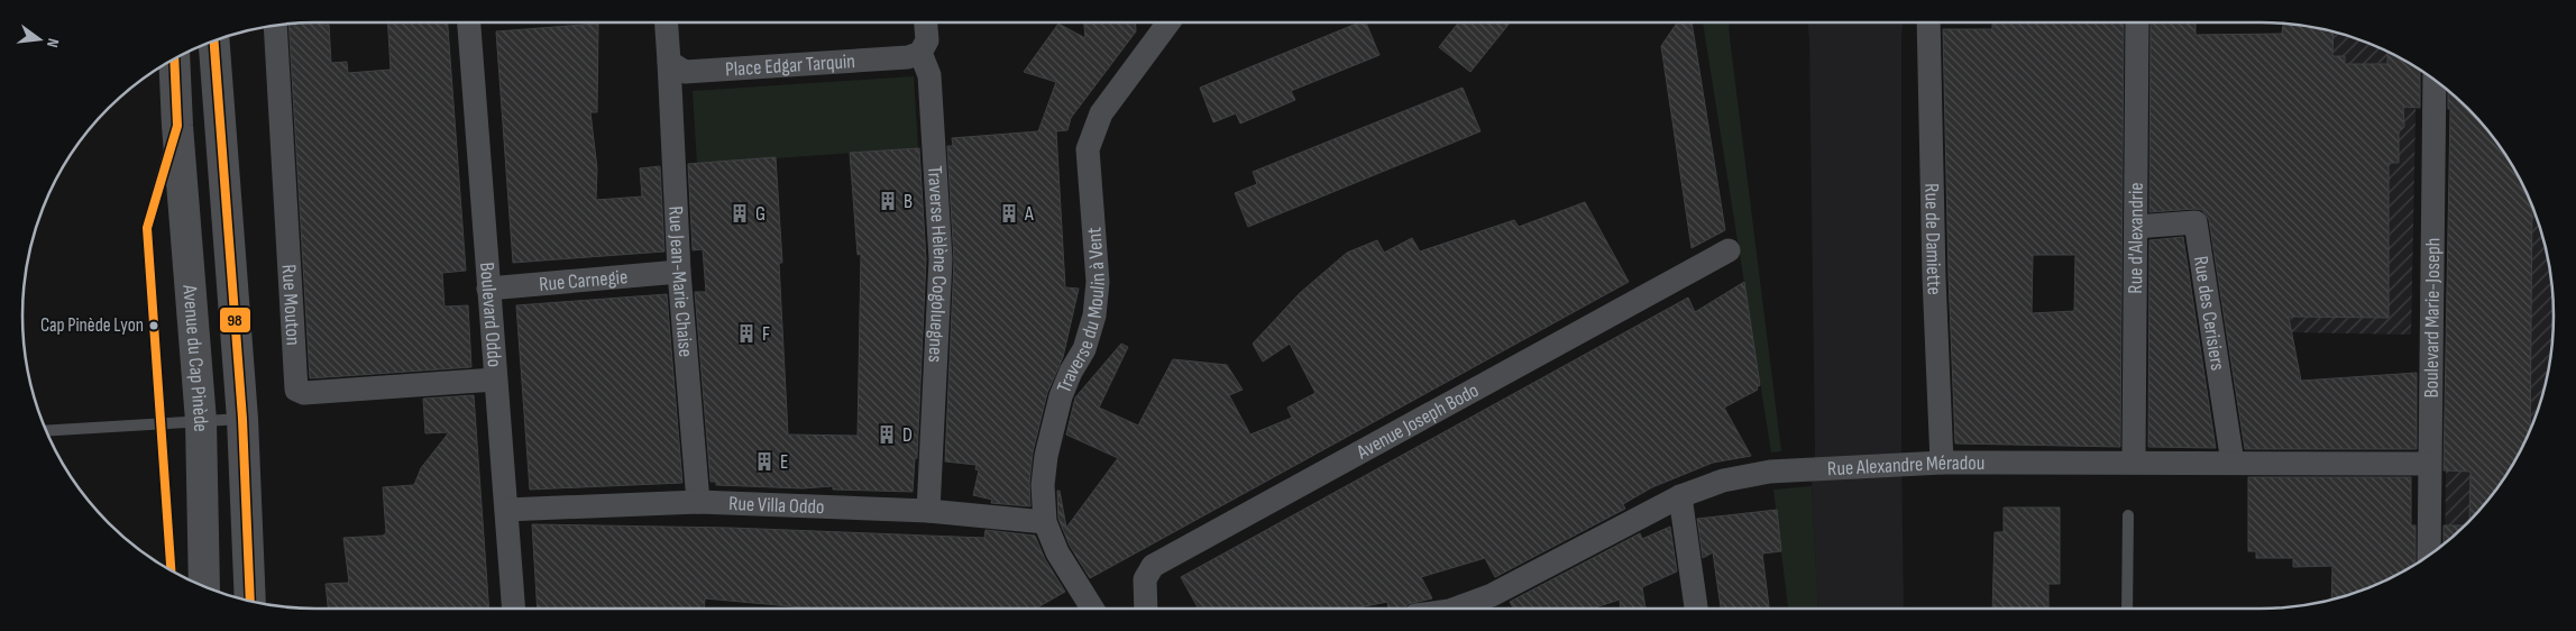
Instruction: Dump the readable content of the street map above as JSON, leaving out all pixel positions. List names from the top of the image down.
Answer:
{
  "streets": {
    "main road": ["Avenue du Cap Pinède"],
    "street": [
      "Place Edgar Tarquin",
      "Rue d'Alexandrie",
      "Rue de Damiette",
      "Traverse Hèlène Cogoluegnes",
      "Rue Carnegie",
      "Rue Jean-Marie Chaise",
      "Rue Mouton",
      "Traverse du Moulin à Vent",
      "Rue des Cerisiers",
      "Boulevard Oddo",
      "Boulevard Marie-Joseph",
      "Avenue Joseph Bodo",
      "Rue Alexandre Méradou",
      "Rue Villa Oddo"
    ]
  },
  "crossings": [
    ["Place Edgar Tarquin", "Traverse Hèlène Cogoluegnes"],
    ["Place Edgar Tarquin", "Rue Jean-Marie Chaise"],
    ["Rue d'Alexandrie", "Rue des Cerisiers"],
    ["Rue d'Alexandrie", "Rue Alexandre Méradou"],
    ["Rue de Damiette", "Rue Alexandre Méradou"],
    ["Traverse Hèlène Cogoluegnes", "Rue Villa Oddo"],
    ["Rue Carnegie", "Rue Jean-Marie Chaise"],
    ["Rue Carnegie", "Boulevard Oddo"],
    ["Rue Jean-Marie Chaise", "Rue Villa Oddo"],
    ["Rue Mouton", "Boulevard Oddo"],
    ["Traverse du Moulin à Vent", "Rue Villa Oddo"],
    ["Rue des Cerisiers", "Rue Alexandre Méradou"],
    ["Boulevard Oddo", "Rue Villa Oddo"],
    ["Boulevard Marie-Joseph", "Rue Alexandre Méradou"]
  ],
  "places": {
    "building": [
      "B",
      "G",
      "A",
      "F",
      "D",
      "E"
    ],
    "other": ["Cap Pinède Lyon"]
  },
  "lines": ["transit line 98"],
  "north": "right"
}
